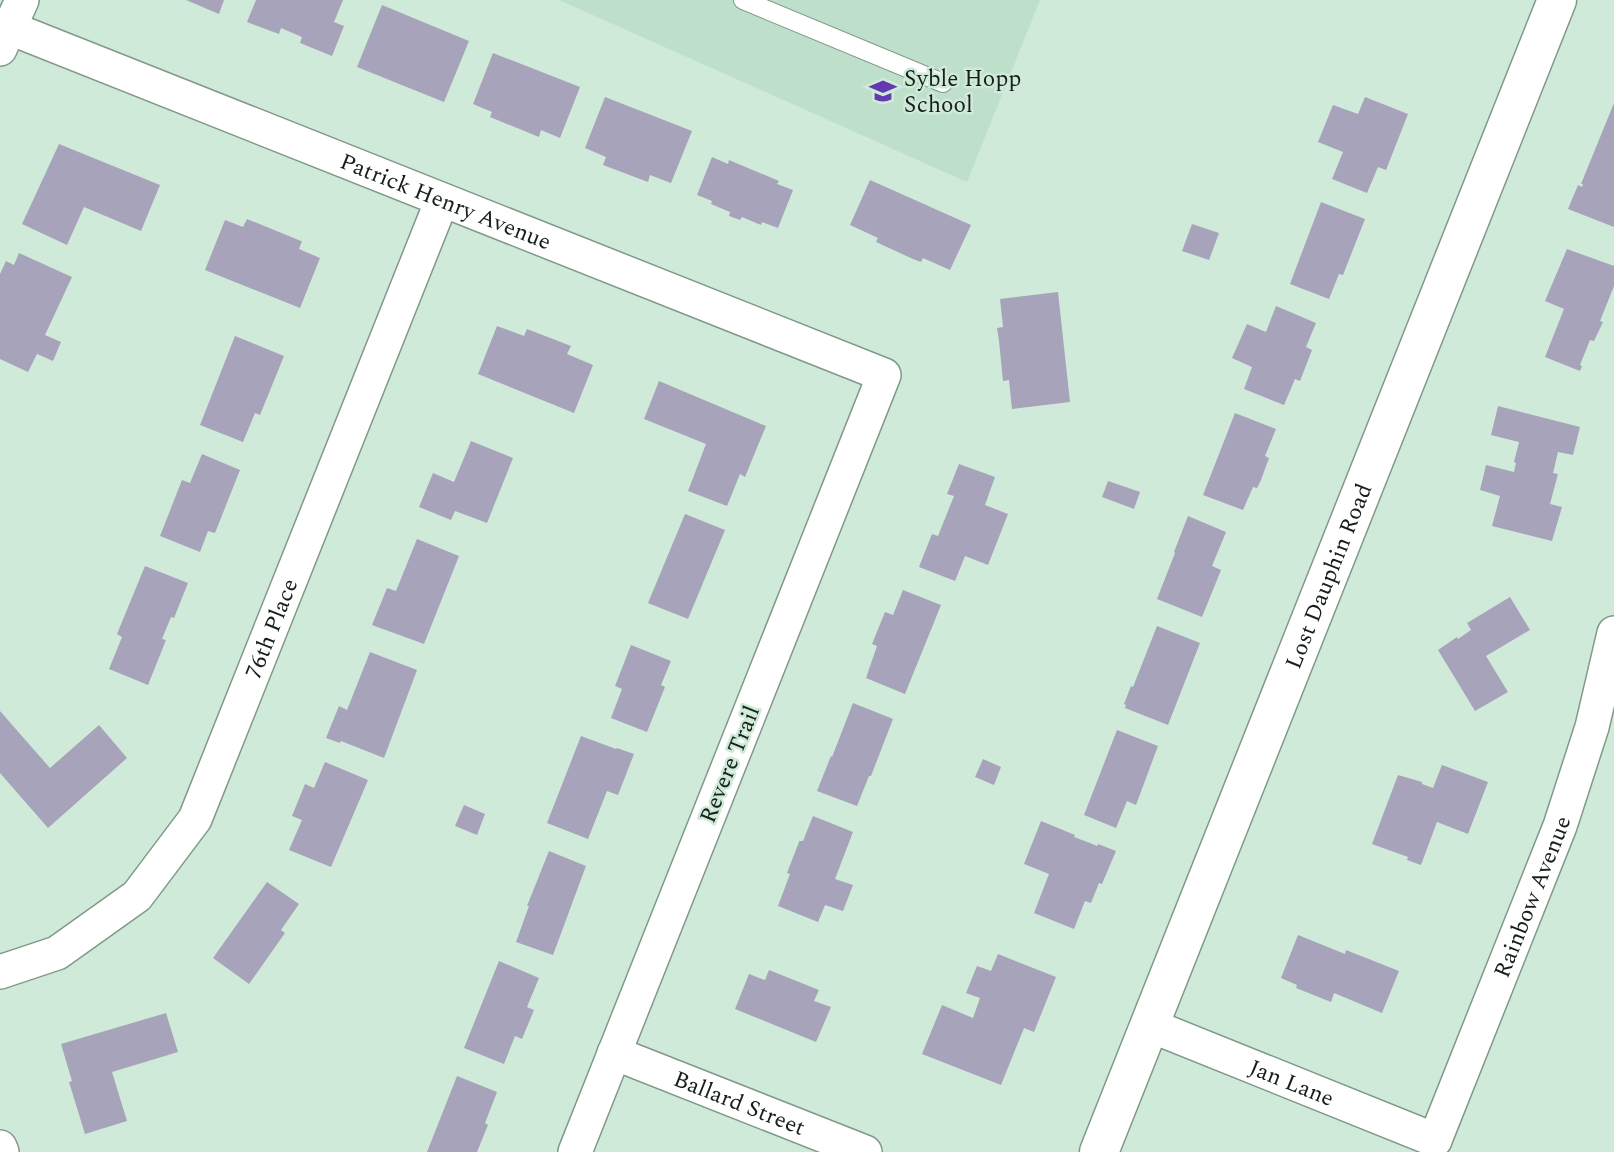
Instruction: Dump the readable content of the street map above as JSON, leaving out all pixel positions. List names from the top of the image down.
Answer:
{
  "streets": {
    "street": [
      "Patrick Henry Avenue",
      "Lost Dauphin Road",
      "76th Place",
      "Revere Trail",
      "Rainbow Avenue",
      "Jan Lane",
      "Ballard Street"
    ]
  },
  "crossings": [
    ["Patrick Henry Avenue", "76th Place"],
    ["Patrick Henry Avenue", "Revere Trail"],
    ["Lost Dauphin Road", "Jan Lane"],
    ["Revere Trail", "Ballard Street"],
    ["Rainbow Avenue", "Jan Lane"]
  ],
  "places": {
    "school or university": ["Syble Hopp School"]
  }
}
